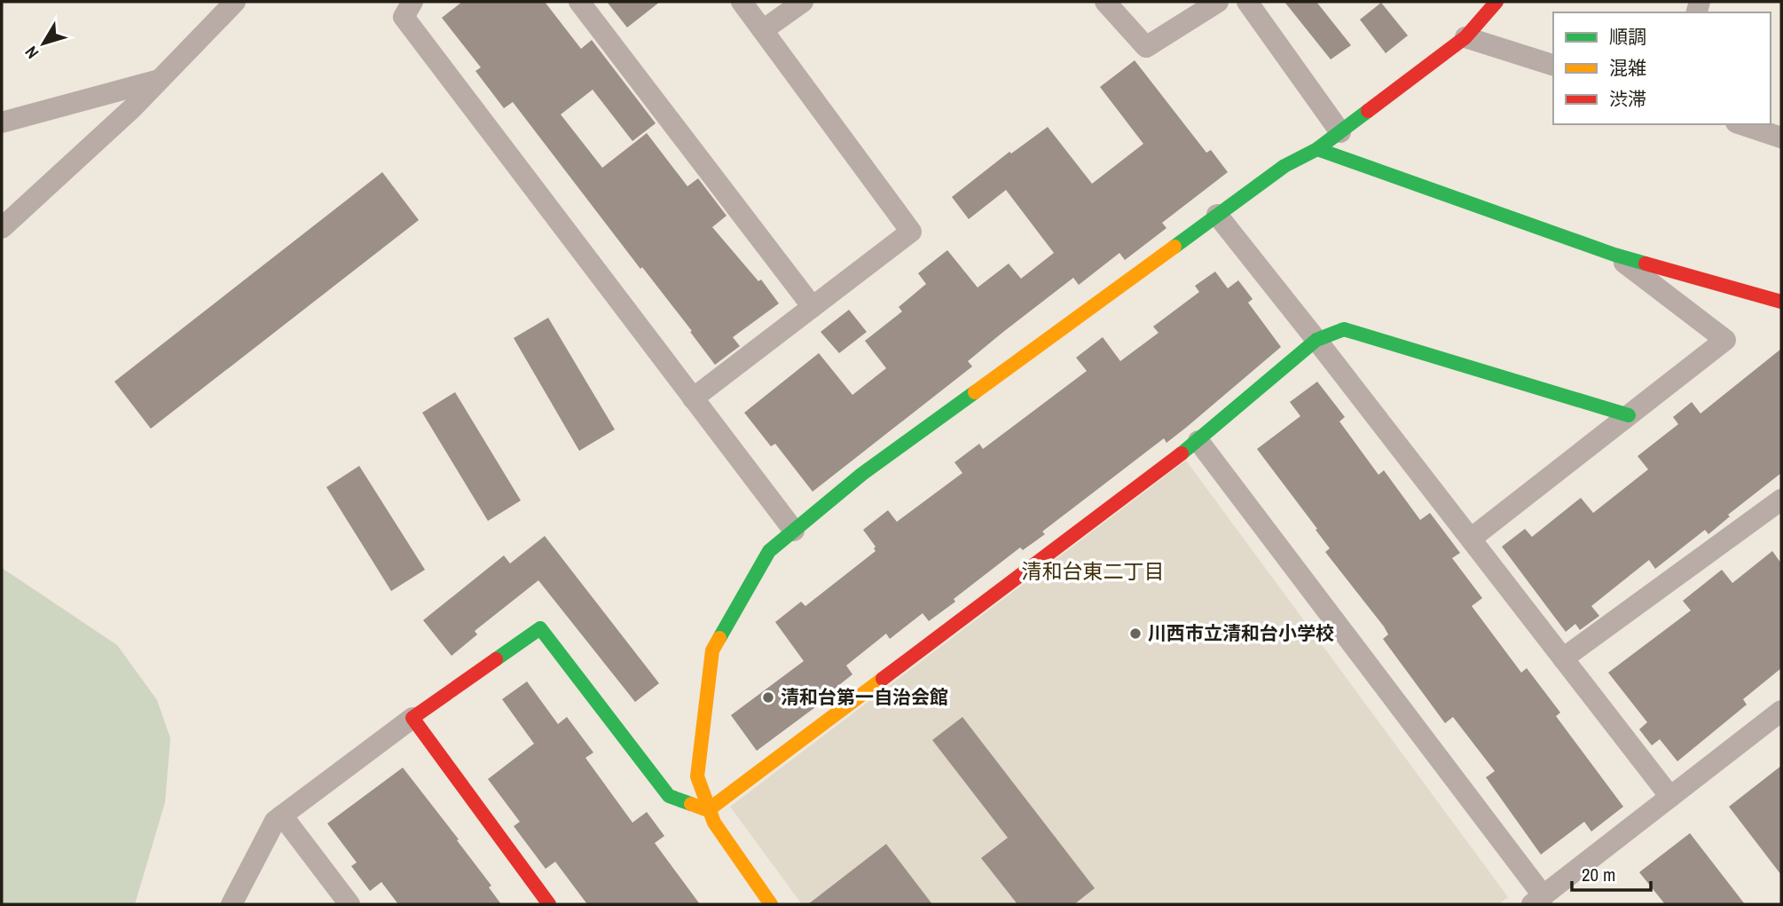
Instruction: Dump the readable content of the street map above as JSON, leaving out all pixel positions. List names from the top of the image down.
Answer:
{
  "districts": ["清和台東二丁目"],
  "places": ["川西市立清和台小学校", "清和台第一自治会館"],
  "legend": ["順調", "混雑", "渋滞"],
  "scale_bar": "20 m",
  "north": "bottom left"
}
